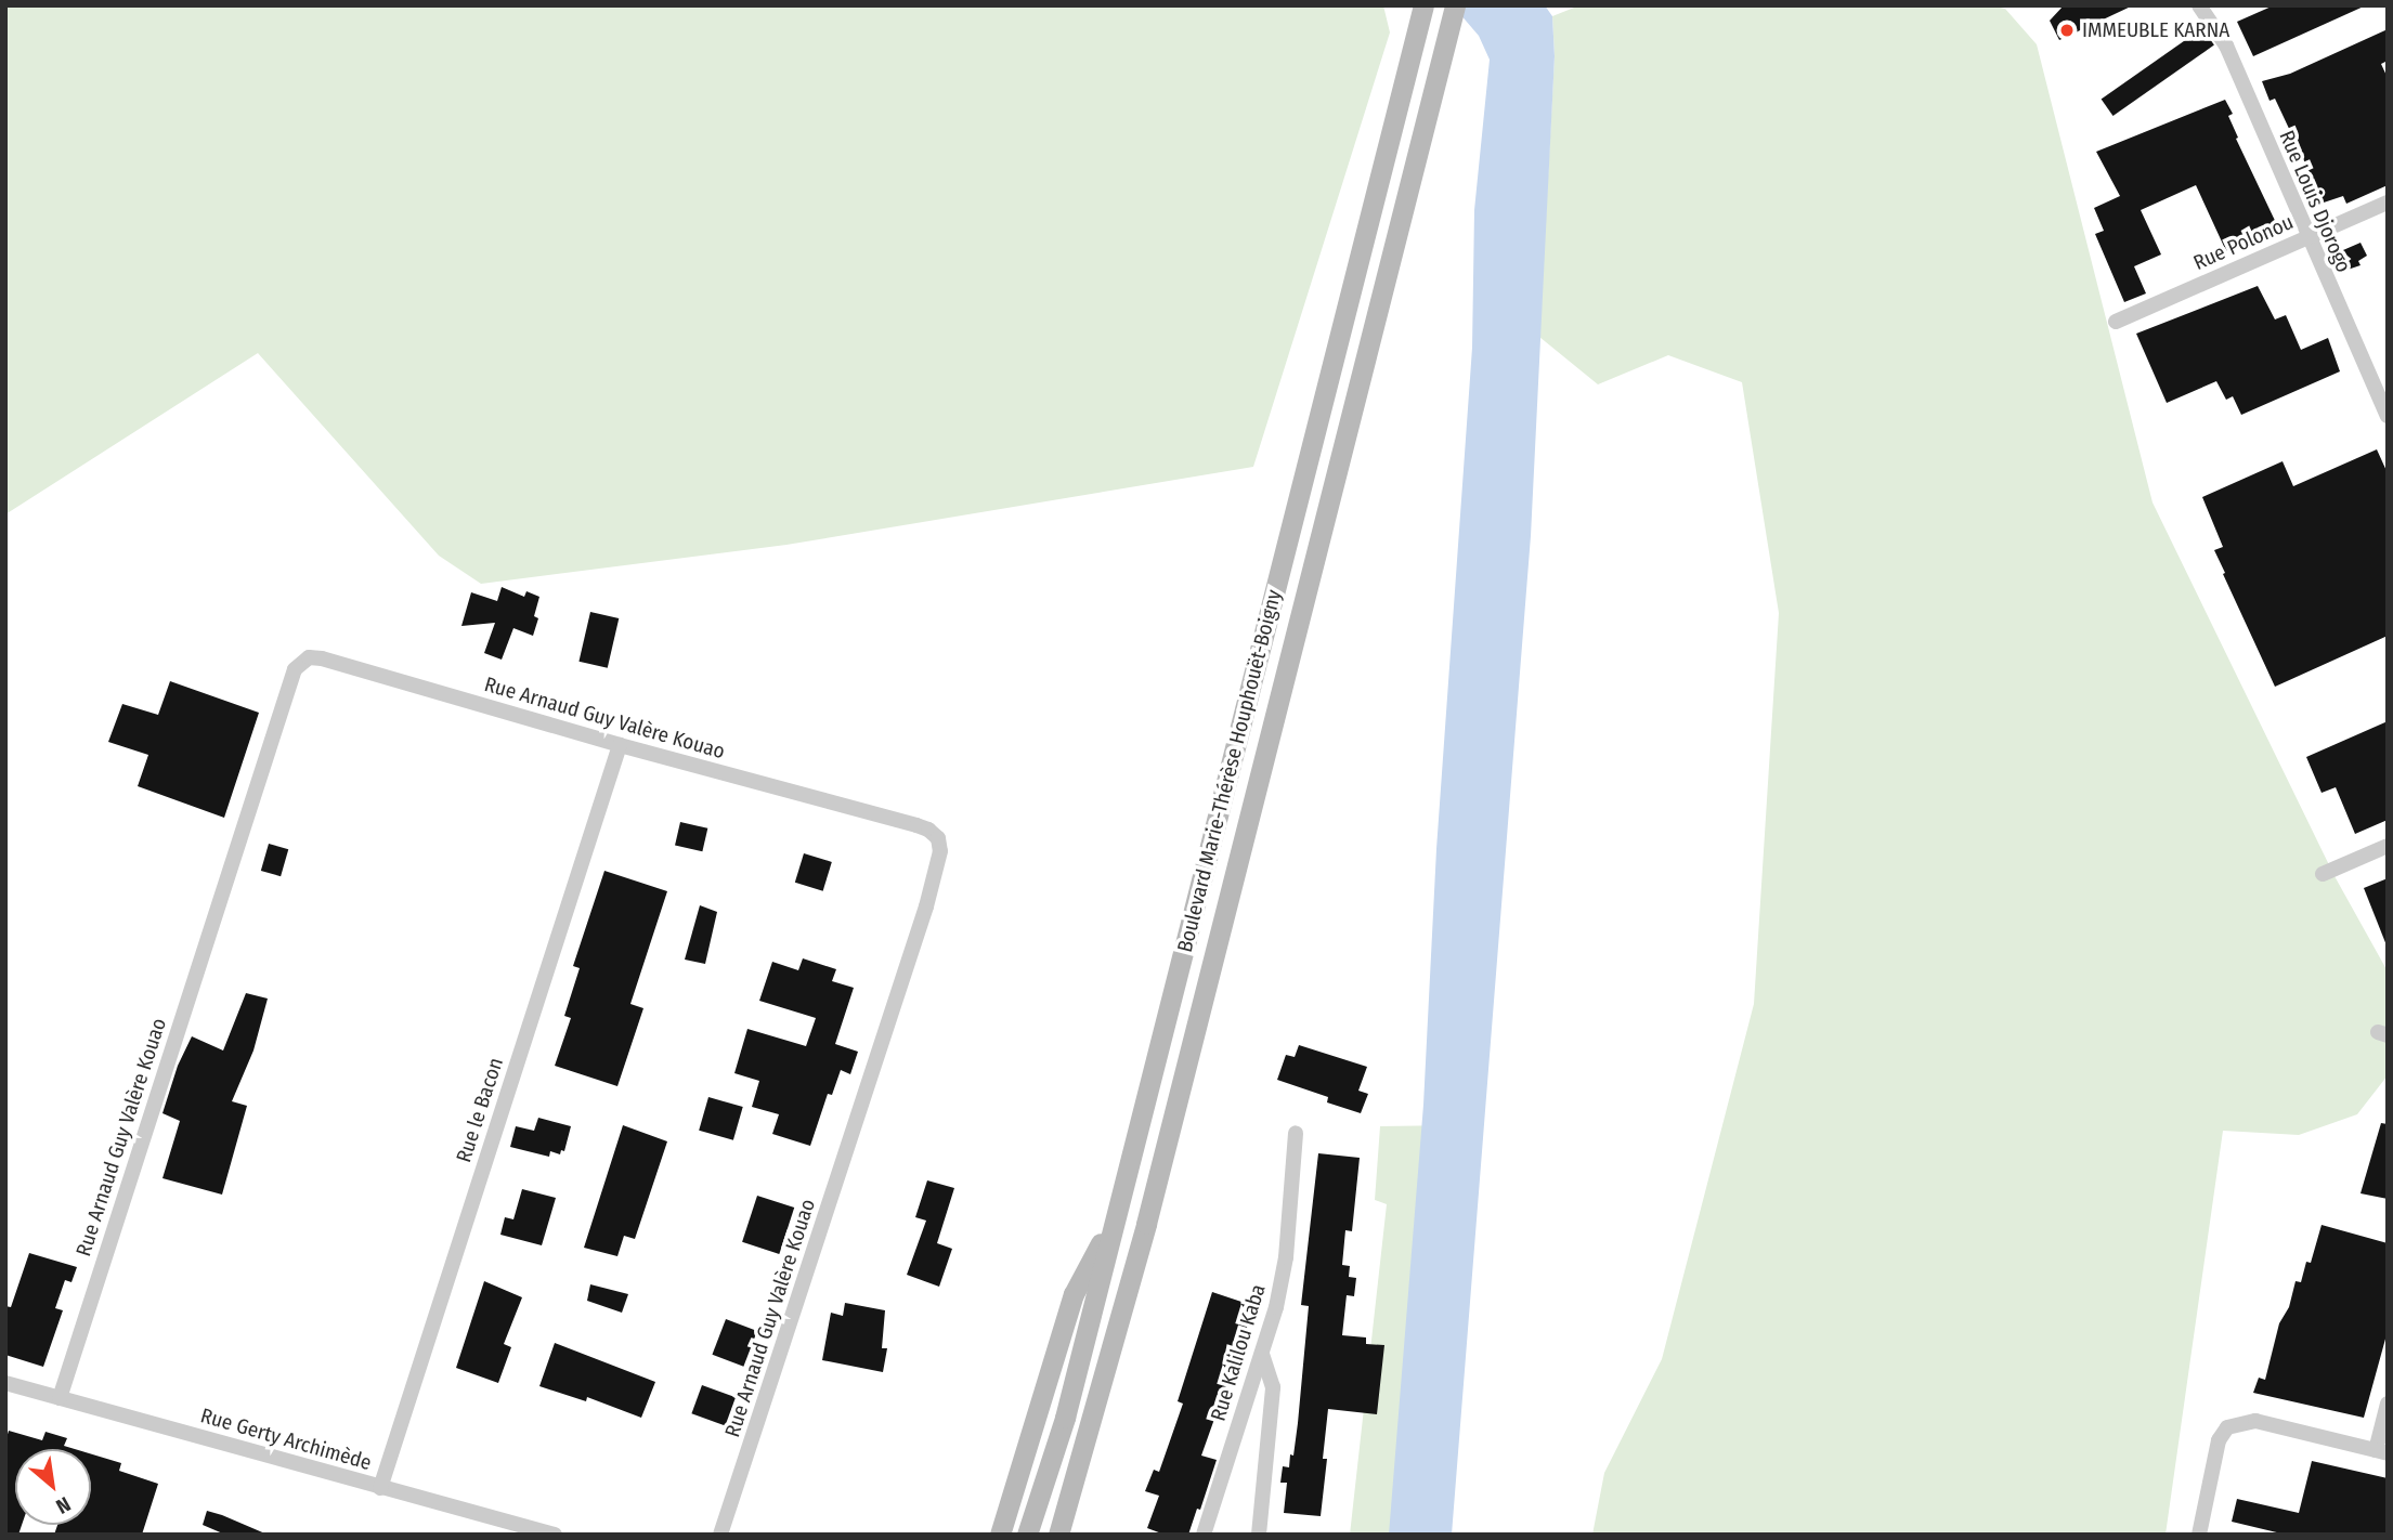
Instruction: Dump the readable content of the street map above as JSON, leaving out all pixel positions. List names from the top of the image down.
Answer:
{
  "streets": {
    "main road": ["Boulevard Marie-Thérèse Houphouët-Boigny"],
    "street": [
      "Rue Louis Djorogo",
      "Rue Polonou",
      "Rue Arnaud Guy Valère Kouao",
      "Rue le Bacon",
      "Rue Kalilou Kaba",
      "Rue Gerty Archimède"
    ]
  },
  "crossings": [
    ["Rue Louis Djorogo", "Rue Polonou"],
    ["Rue Arnaud Guy Valère Kouao", "Rue le Bacon"],
    ["Rue Arnaud Guy Valère Kouao", "Rue Gerty Archimède"],
    ["Rue le Bacon", "Rue Gerty Archimède"]
  ],
  "places": ["IMMEUBLE KARNA"],
  "north": "bottom right"
}
